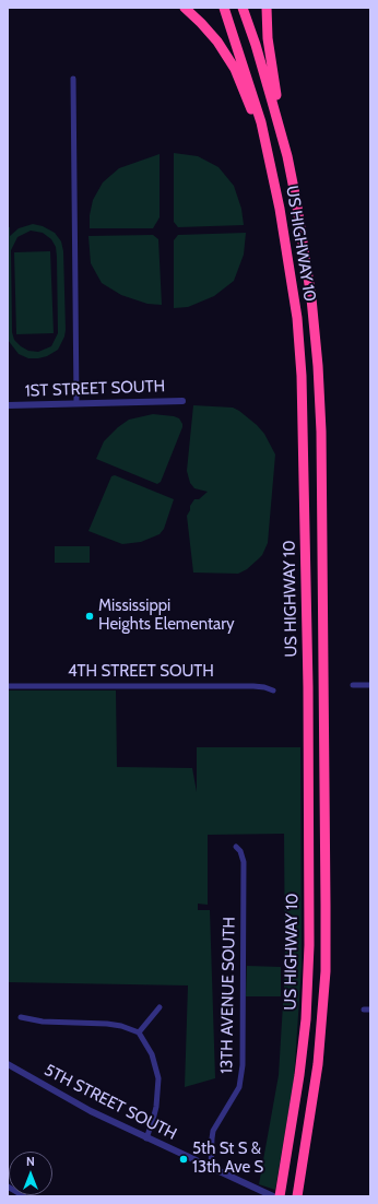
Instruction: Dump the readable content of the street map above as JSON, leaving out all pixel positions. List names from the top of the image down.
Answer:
{
  "streets": {
    "highway": ["US HIGHWAY 10"],
    "street": [
      "1ST STREET SOUTH",
      "4TH STREET SOUTH",
      "13TH AVENUE SOUTH",
      "5TH STREET SOUTH"
    ]
  },
  "crossings": [
    ["13TH AVENUE SOUTH", "5TH STREET SOUTH"]
  ],
  "places": ["Mississippi Heights Elementary", "5th St S & 13th Ave S"],
  "north": "top"
}
